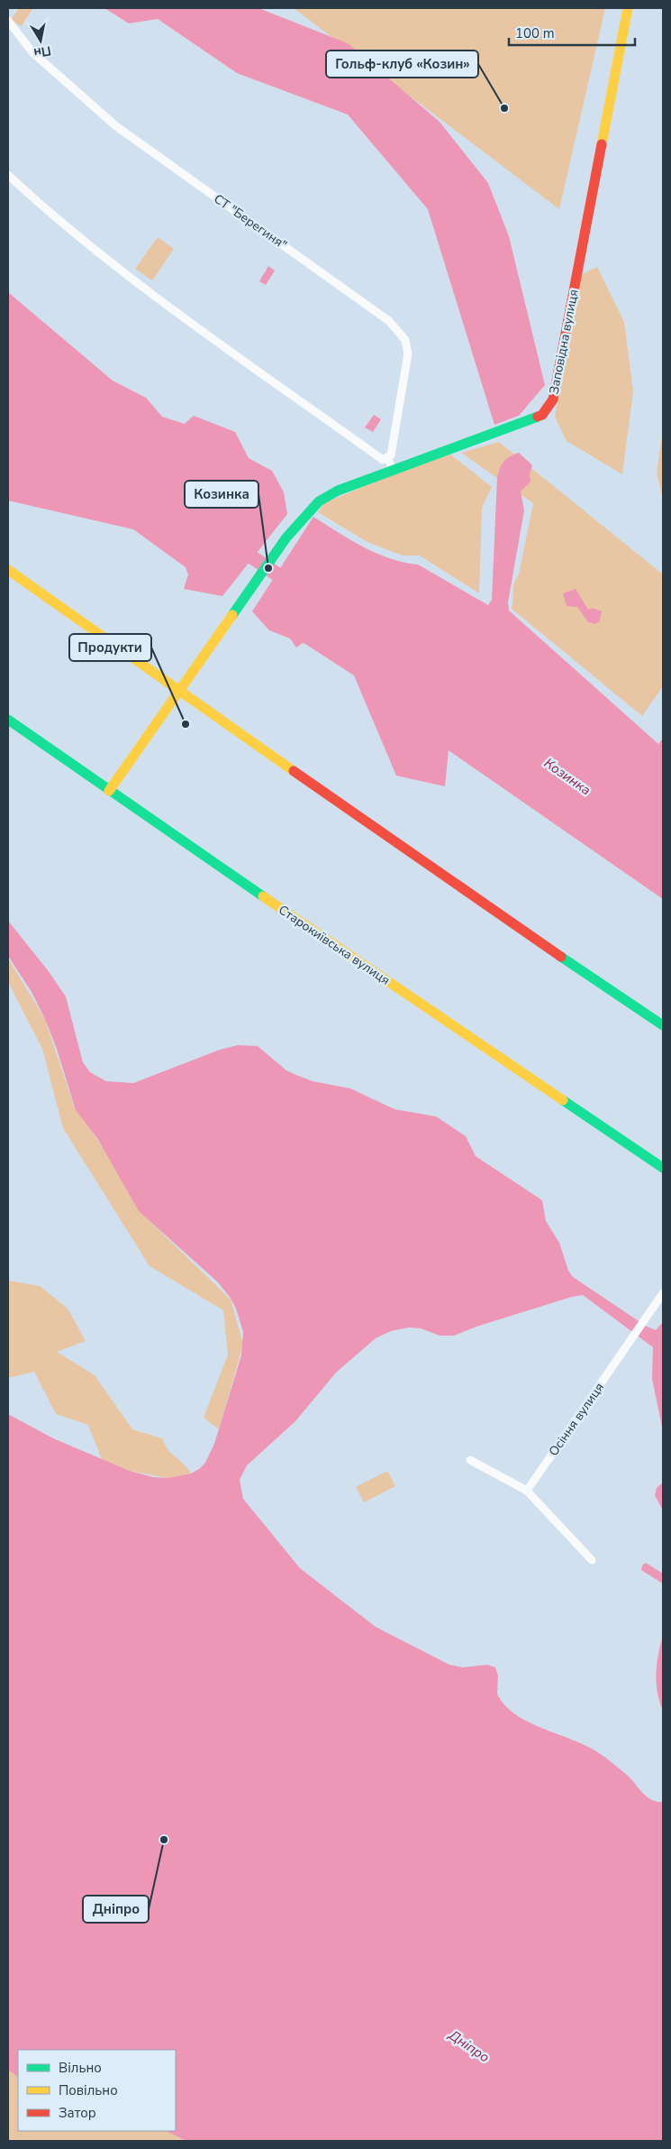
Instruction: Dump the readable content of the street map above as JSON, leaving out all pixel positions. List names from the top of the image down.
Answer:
{
  "streets": {
    "street": [
      "СТ \"Берегиня\"",
      "Заповідна вулиця",
      "Старокиївська вулиця",
      "Осіння вулиця"
    ]
  },
  "crossings": [
    ["Заповідна вулиця", "Старокиївська вулиця"]
  ],
  "water": ["Козинка", "Дніпро"],
  "places": [
    "Гольф-клуб «Козин»",
    "Козинка",
    "Продукти",
    "Дніпро"
  ],
  "legend": ["Вільно", "Повільно", "Затор"],
  "scale_bar": "100 m",
  "north": "bottom"
}
